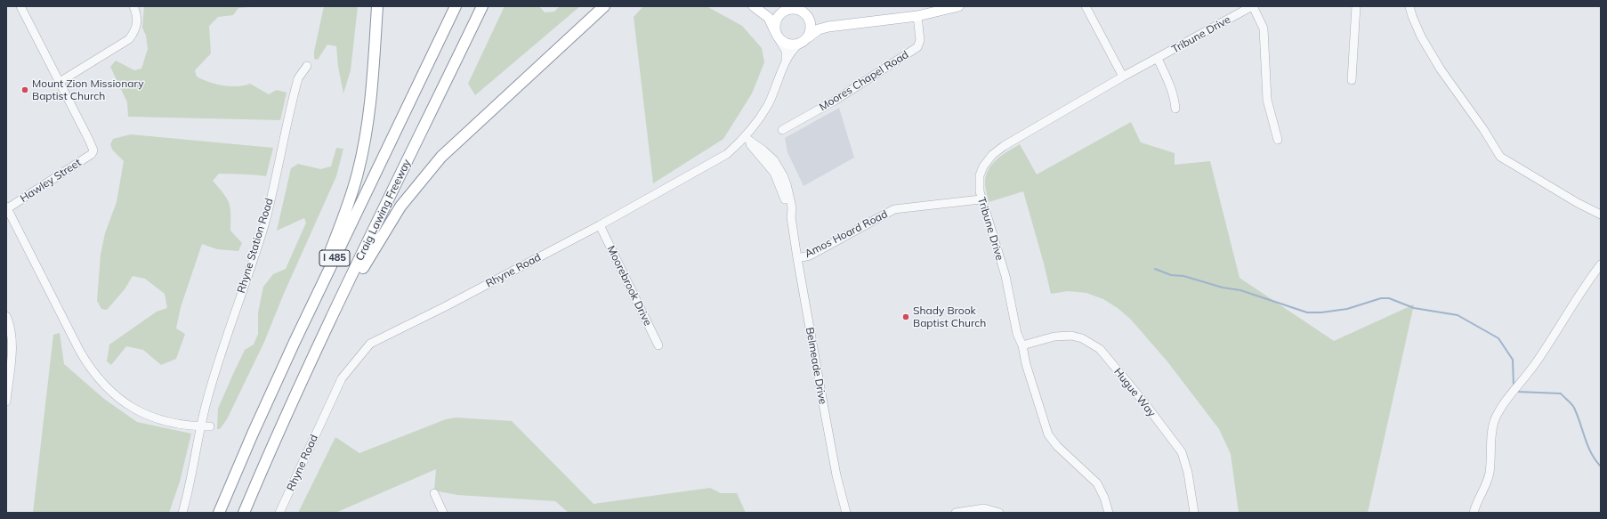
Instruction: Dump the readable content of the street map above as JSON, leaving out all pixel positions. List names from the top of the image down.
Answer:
{
  "streets": {
    "highway": ["Craig Lawing Freeway", "I 485"],
    "street": [
      "Tribune Drive",
      "Moores Chapel Road",
      "Hawley Street",
      "Amos Hoard Road",
      "Rhyne Station Road",
      "Rhyne Road",
      "Moorebrook Drive",
      "Belmeade Drive",
      "Hugue Way"
    ]
  },
  "crossings": [
    ["Tribune Drive", "Amos Hoard Road"],
    ["Tribune Drive", "Hugue Way"],
    ["Amos Hoard Road", "Belmeade Drive"],
    ["Rhyne Road", "Moorebrook Drive"],
    ["Rhyne Road", "Belmeade Drive"]
  ],
  "places": ["Mount Zion Missionary Baptist Church", "Shady Brook Baptist Church"]
}
